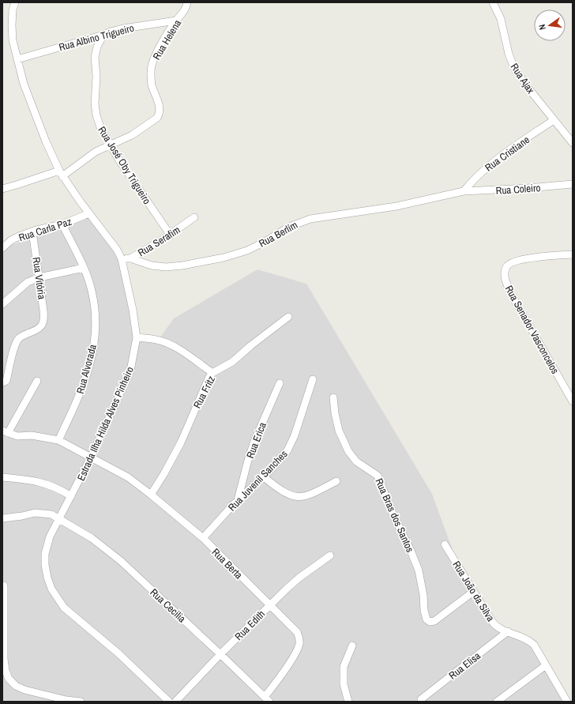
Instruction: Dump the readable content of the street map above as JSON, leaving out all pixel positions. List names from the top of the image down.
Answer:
{
  "streets": {
    "street": [
      "Rua Albino Trigueiro",
      "Rua Helena",
      "Rua Ajax",
      "Rua Cristiane",
      "Rua José Oby Trigueiro",
      "Rua Coleiro",
      "Rua Carla Paz",
      "Rua Berlím",
      "Rua Serafim",
      "Rua Vitória",
      "Rua Senador Vasconcelos",
      "Rua Alvorada",
      "Rua Fritz",
      "Estrada Ilha Hilda Alves Pinheiro",
      "Rua Erica",
      "Rua Juvenil Sanches",
      "Rua Bras dos Santos",
      "Rua Berta",
      "Rua João da Silva",
      "Rua Cecilia",
      "Rua Edith",
      "Rua Elisa"
    ]
  },
  "crossings": [
    ["Rua Albino Trigueiro", "Rua Helena"],
    ["Rua Albino Trigueiro", "Rua José Oby Trigueiro"],
    ["Rua Albino Trigueiro", "Estrada Ilha Hilda Alves Pinheiro"],
    ["Rua Helena", "Rua José Oby Trigueiro"],
    ["Rua Ajax", "Rua Cristiane"],
    ["Rua Cristiane", "Rua Coleiro"],
    ["Rua Cristiane", "Rua Berlím"],
    ["Rua José Oby Trigueiro", "Rua Serafim"],
    ["Rua Coleiro", "Rua Berlím"],
    ["Rua Carla Paz", "Rua Vitória"],
    ["Rua Carla Paz", "Rua Alvorada"],
    ["Rua Carla Paz", "Estrada Ilha Hilda Alves Pinheiro"],
    ["Rua Berlím", "Rua Serafim"],
    ["Rua Serafim", "Estrada Ilha Hilda Alves Pinheiro"],
    ["Rua Alvorada", "Rua Berta"],
    ["Rua Fritz", "Rua Berta"],
    ["Estrada Ilha Hilda Alves Pinheiro", "Rua Berta"],
    ["Estrada Ilha Hilda Alves Pinheiro", "Rua Cecilia"],
    ["Rua Erica", "Rua Juvenil Sanches"],
    ["Rua Juvenil Sanches", "Rua Berta"],
    ["Rua Bras dos Santos", "Rua João da Silva"],
    ["Rua Berta", "Rua Cecilia"],
    ["Rua Berta", "Rua Edith"],
    ["Rua João da Silva", "Rua Elisa"],
    ["Rua Cecilia", "Rua Edith"]
  ],
  "north": "left"
}
